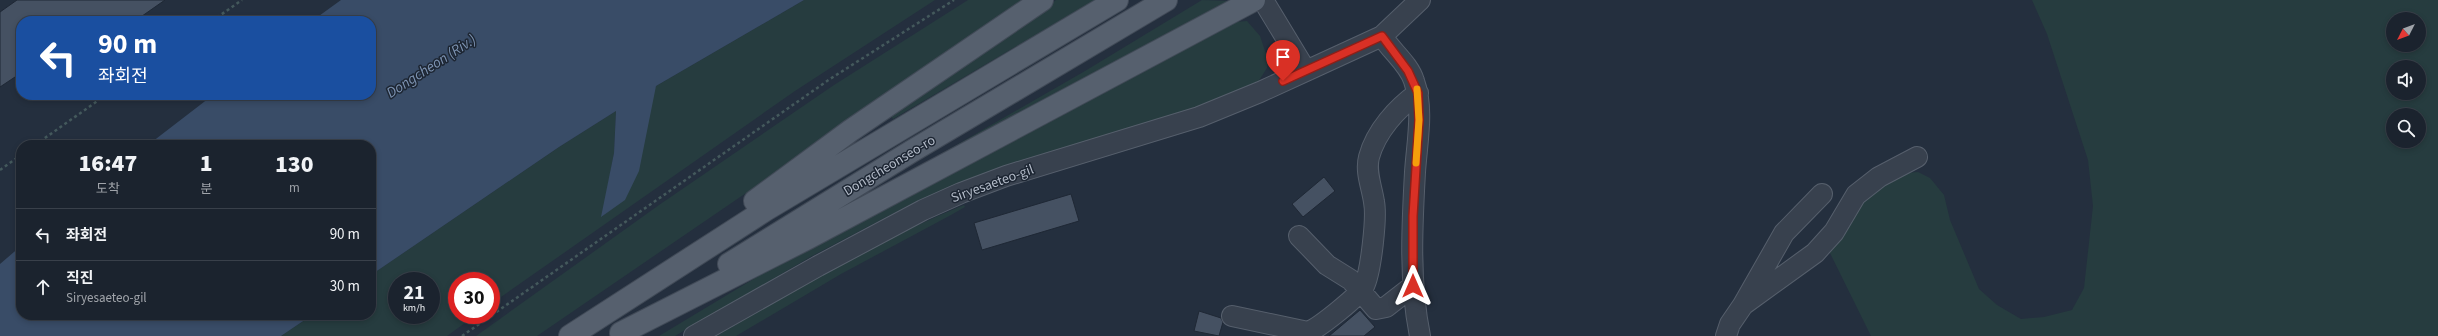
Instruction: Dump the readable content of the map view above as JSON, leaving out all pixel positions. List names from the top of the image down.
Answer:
{
  "streets": {
    "main road": ["Dongcheonseo-ro"],
    "street": ["Siryesaeteo-gil"]
  },
  "water": ["Dongcheon (Riv.)"],
  "north": "bottom left",
  "page": {
    "turn": ["90 m", "좌회전"],
    "eta": [
      "16:47",
      "도착",
      "1",
      "분",
      "130",
      "m"
    ],
    "list": [
      {
        "name": "좌회전",
        "value": "90 m"
      },
      {
        "name": "직진",
        "note": "Siryesaeteo-gil",
        "value": "30 m"
      }
    ],
    "speed": "21 km/h",
    "limit": "30"
  }
}
